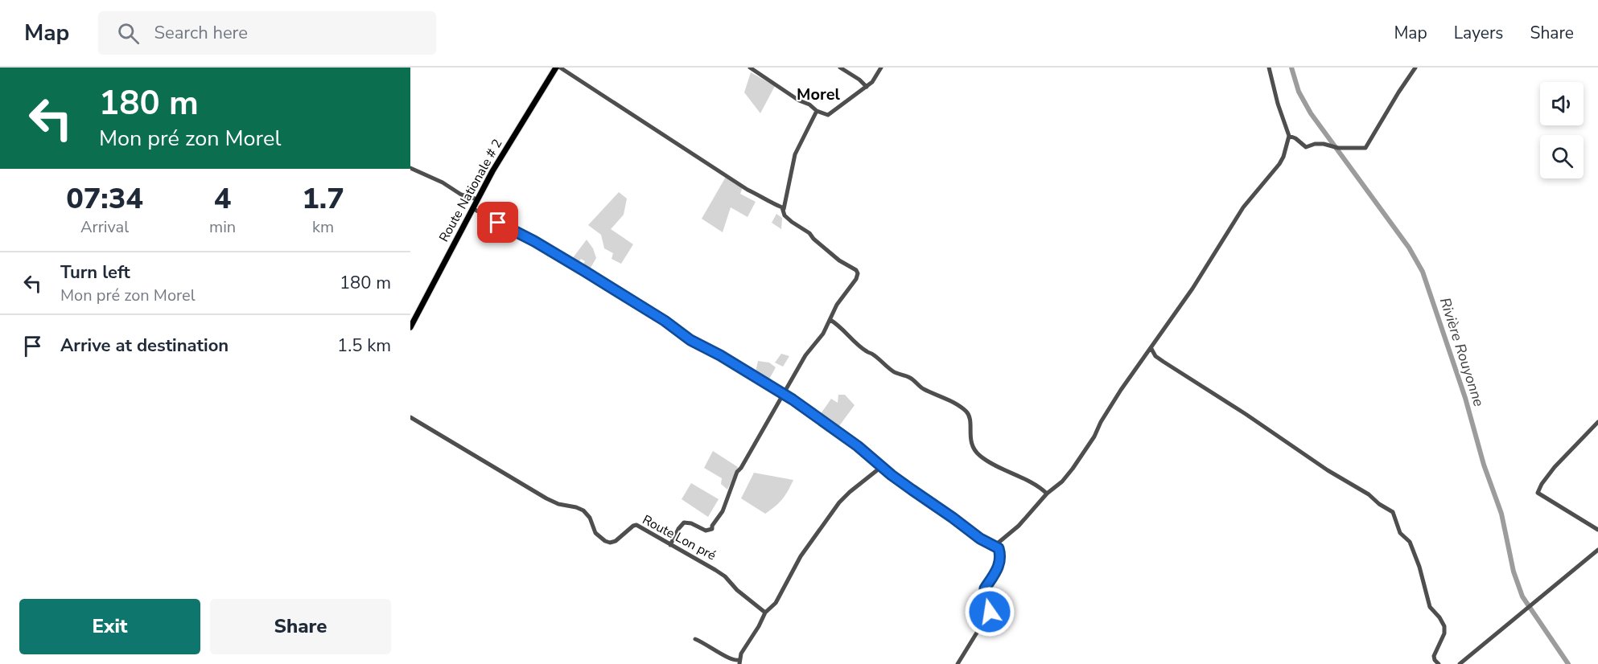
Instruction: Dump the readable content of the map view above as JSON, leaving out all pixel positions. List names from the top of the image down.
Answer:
{
  "streets": {
    "main road": ["Route Nationale # 2"],
    "street": ["Route Lon pré"]
  },
  "districts": ["Morel"],
  "water": ["Rivière Rouyonne"],
  "page": {
    "header": "Map",
    "search": "Search here",
    "nav": ["Map", "Layers", "Share"],
    "turn": ["180 m", "Mon pré zon Morel"],
    "eta": [
      "07:34",
      "Arrival",
      "4",
      "min",
      "1.7",
      "km"
    ],
    "list": [
      {
        "name": "Turn left",
        "note": "Mon pré zon Morel",
        "value": "180 m"
      },
      {
        "name": "Arrive at destination",
        "value": "1.5 km"
      }
    ],
    "buttons": ["Exit", "Share"]
  }
}
